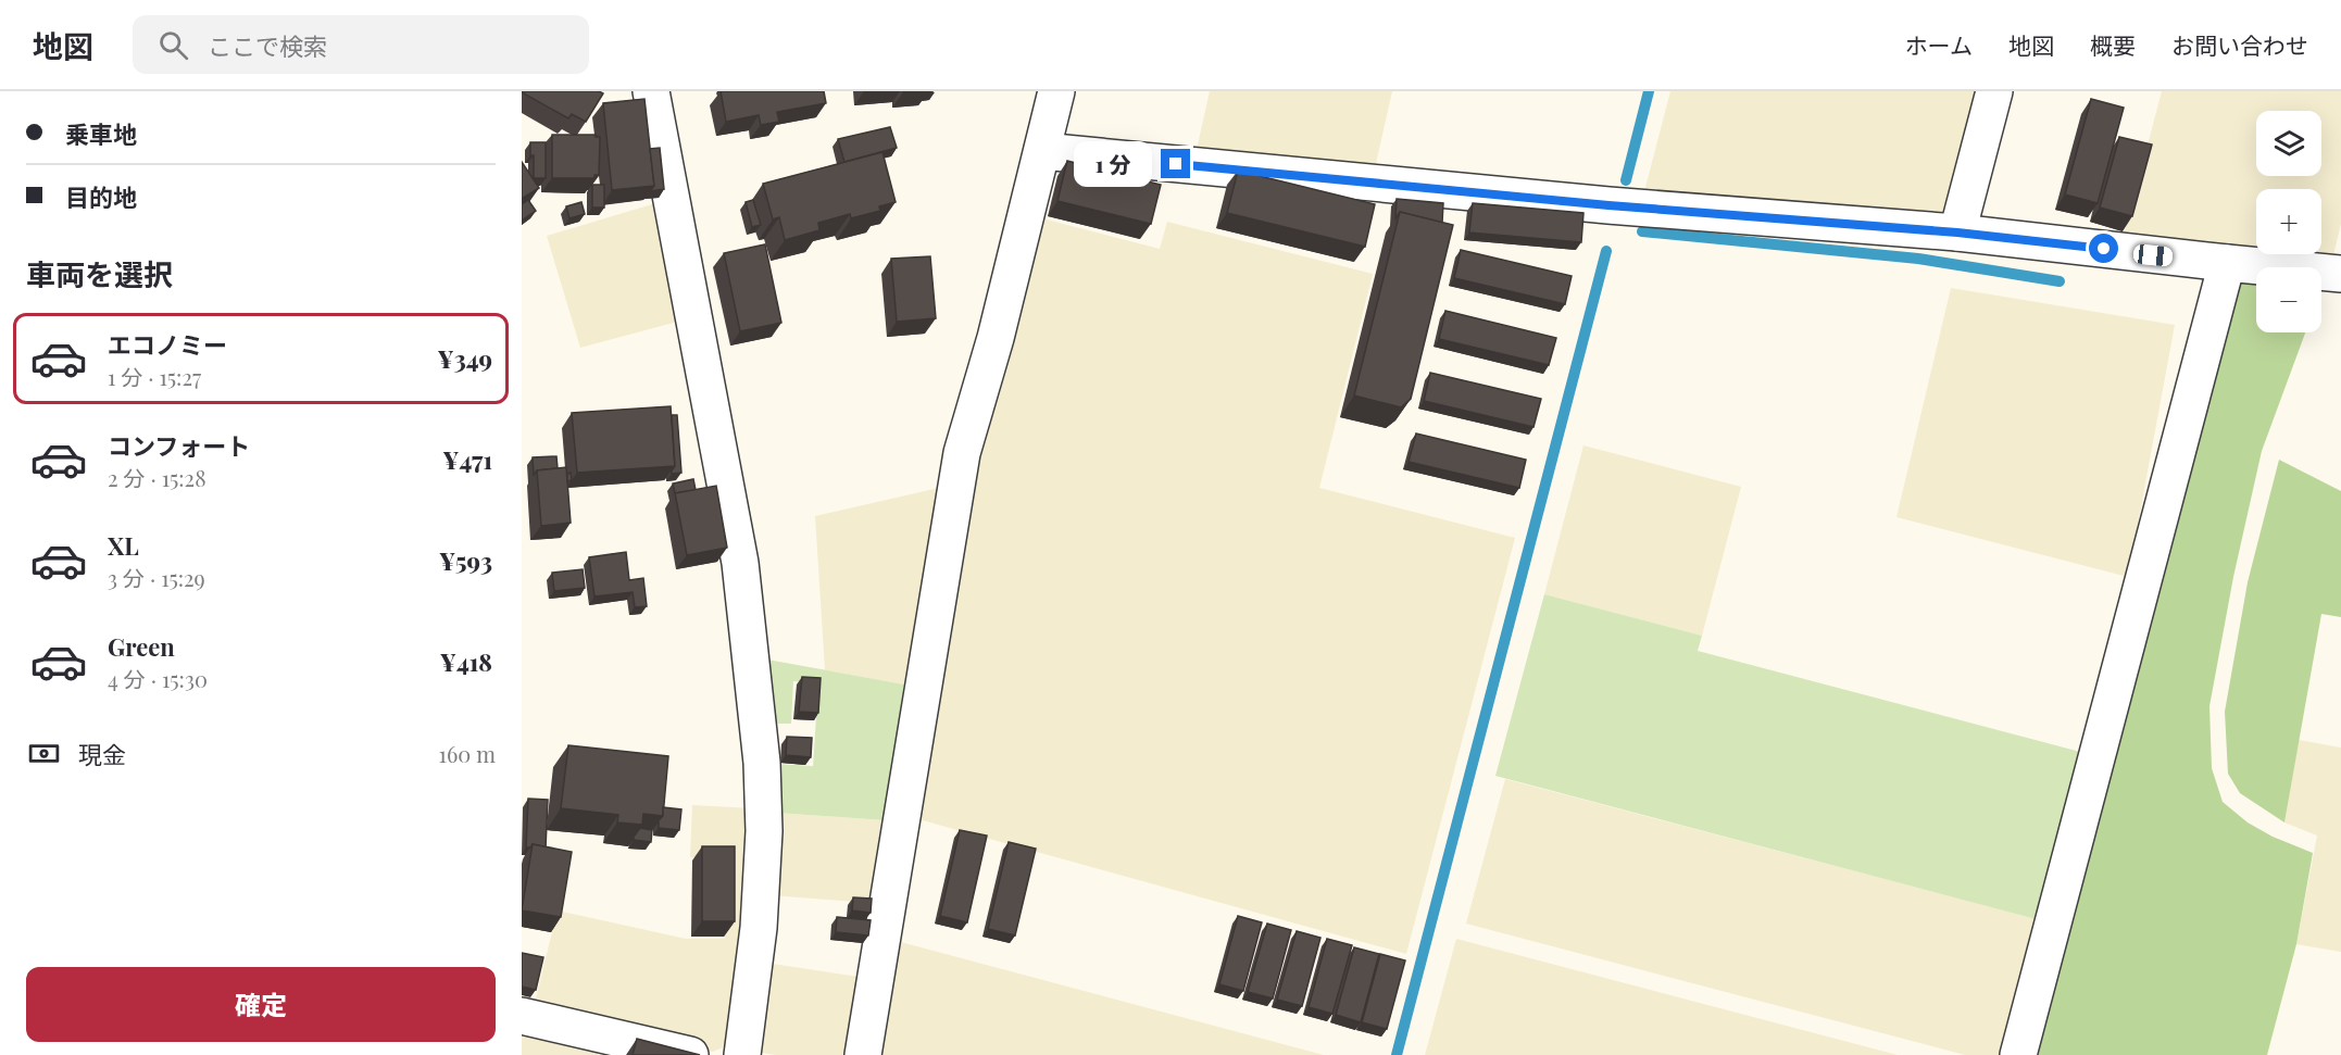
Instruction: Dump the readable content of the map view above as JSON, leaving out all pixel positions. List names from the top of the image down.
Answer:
{
  "page": {
    "header": "地図",
    "search": "ここで検索",
    "nav": [
      "ホーム",
      "地図",
      "概要",
      "お問い合わせ"
    ],
    "banner": ["乗車地", "目的地"],
    "map_buttons": ["+", "−"],
    "bubble": "1 分",
    "heading": "車両を選択",
    "list": [
      {
        "name": "エコノミー",
        "note": "1 分 · 15:27",
        "value": "¥349"
      },
      {
        "name": "コンフォート",
        "note": "2 分 · 15:28",
        "value": "¥471"
      },
      {
        "name": "XL",
        "note": "3 分 · 15:29",
        "value": "¥593"
      },
      {
        "name": "Green",
        "note": "4 分 · 15:30",
        "value": "¥418"
      }
    ],
    "pay": ["現金", "160 m"],
    "buttons": "確定"
  }
}
